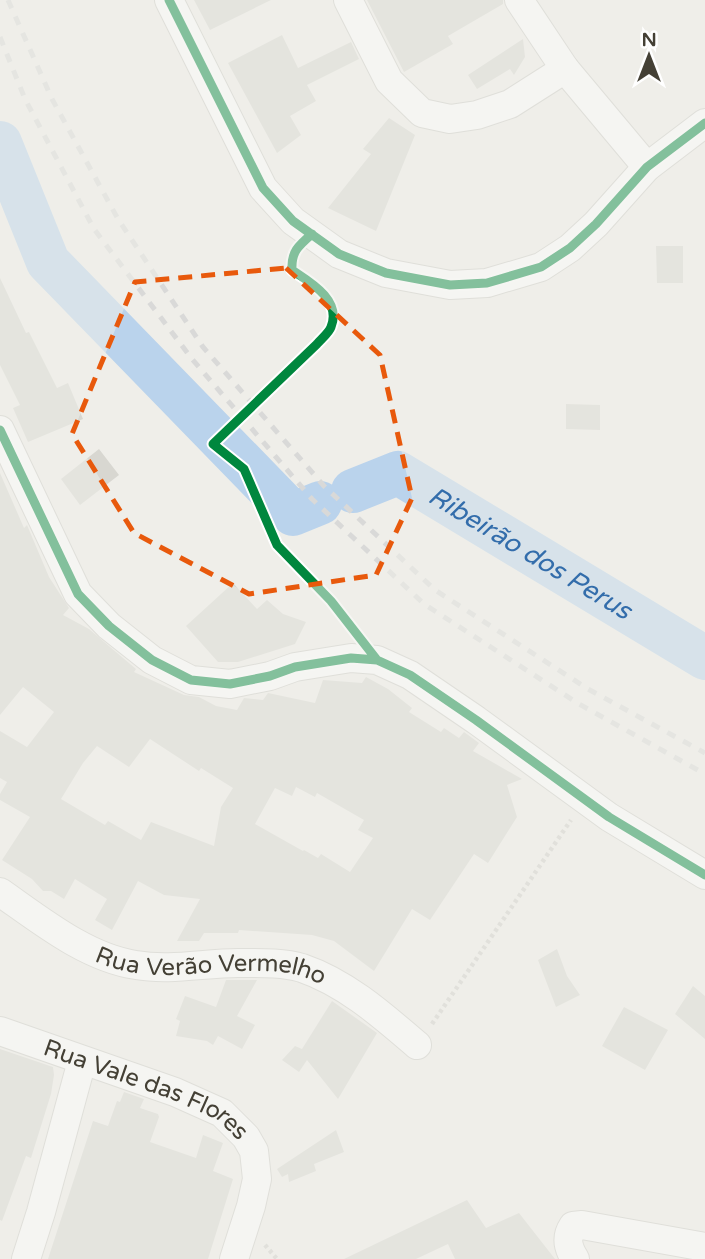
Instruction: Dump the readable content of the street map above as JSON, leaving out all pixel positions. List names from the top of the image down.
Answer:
{
  "streets": {
    "street": ["Rua Verão Vermelho", "Rua Vale das Flores"]
  },
  "water": ["Ribeirão dos Perus"],
  "north": "top"
}
